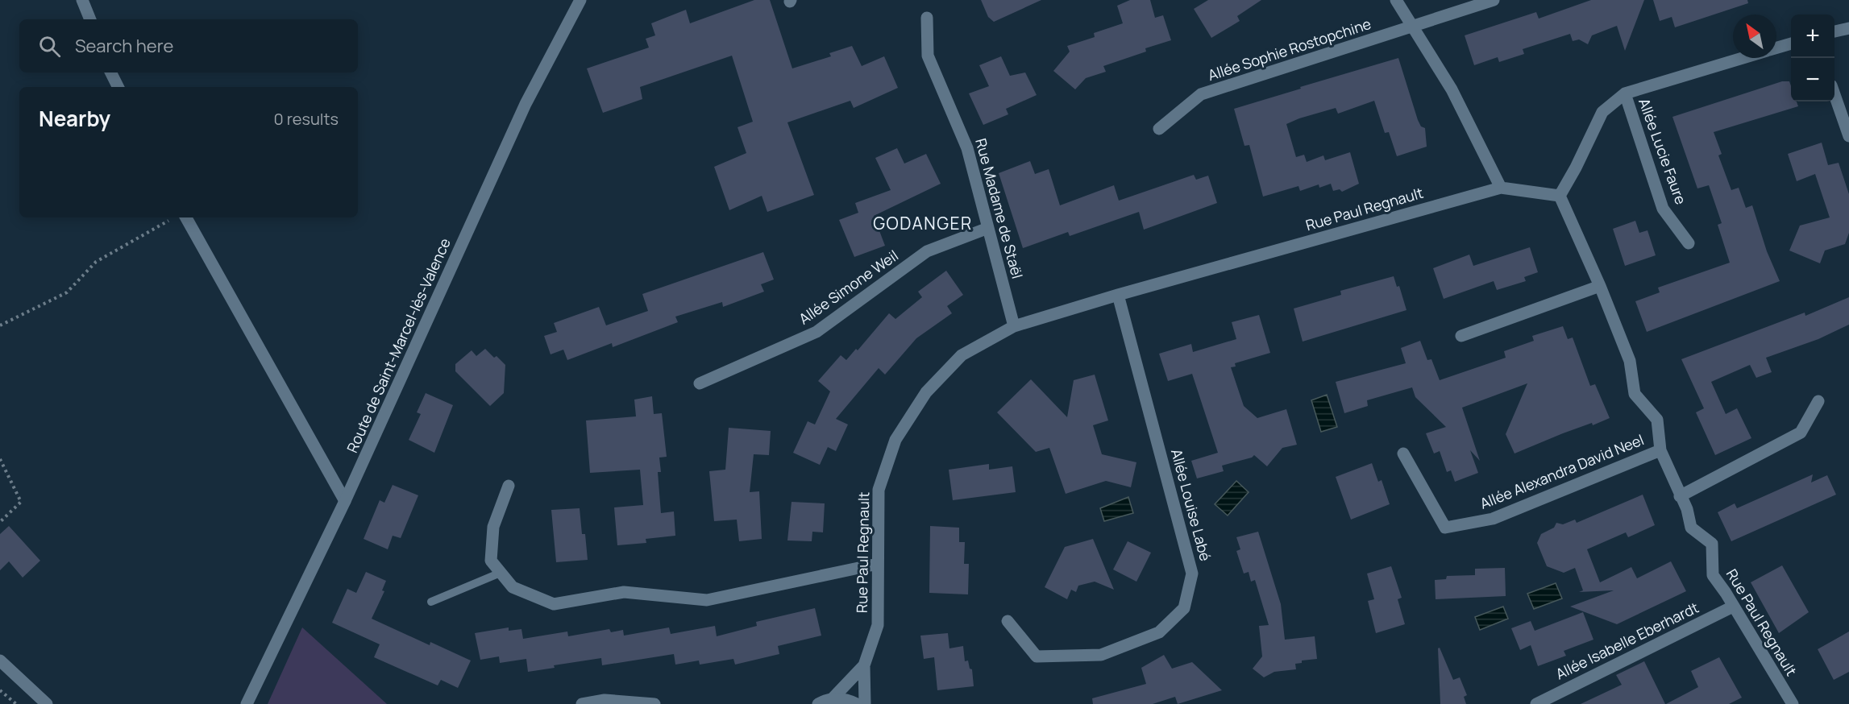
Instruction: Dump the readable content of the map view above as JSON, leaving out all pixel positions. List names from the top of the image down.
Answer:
{
  "streets": {
    "street": [
      "Allée Sophie Rostopchine",
      "Allée Lucie Faure",
      "Rue Madame de Staël",
      "Rue Paul Regnault",
      "Allée Simone Weil",
      "Route de Saint-Marcel-lès-Valence",
      "Allée Alexandra David Neel",
      "Allée Louise Labé",
      "Allée Isabelle Eberhardt"
    ]
  },
  "crossings": [
    ["Rue Madame de Staël", "Rue Paul Regnault"],
    ["Rue Madame de Staël", "Allée Simone Weil"],
    ["Rue Paul Regnault", "Allée Alexandra David Neel"],
    ["Rue Paul Regnault", "Allée Louise Labé"],
    ["Rue Paul Regnault", "Allée Isabelle Eberhardt"]
  ],
  "districts": ["GODANGER"],
  "north": "top left",
  "page": {
    "map_buttons": ["+", "−"],
    "search": "Search here",
    "heading": ["Nearby", "0 results"]
  }
}
